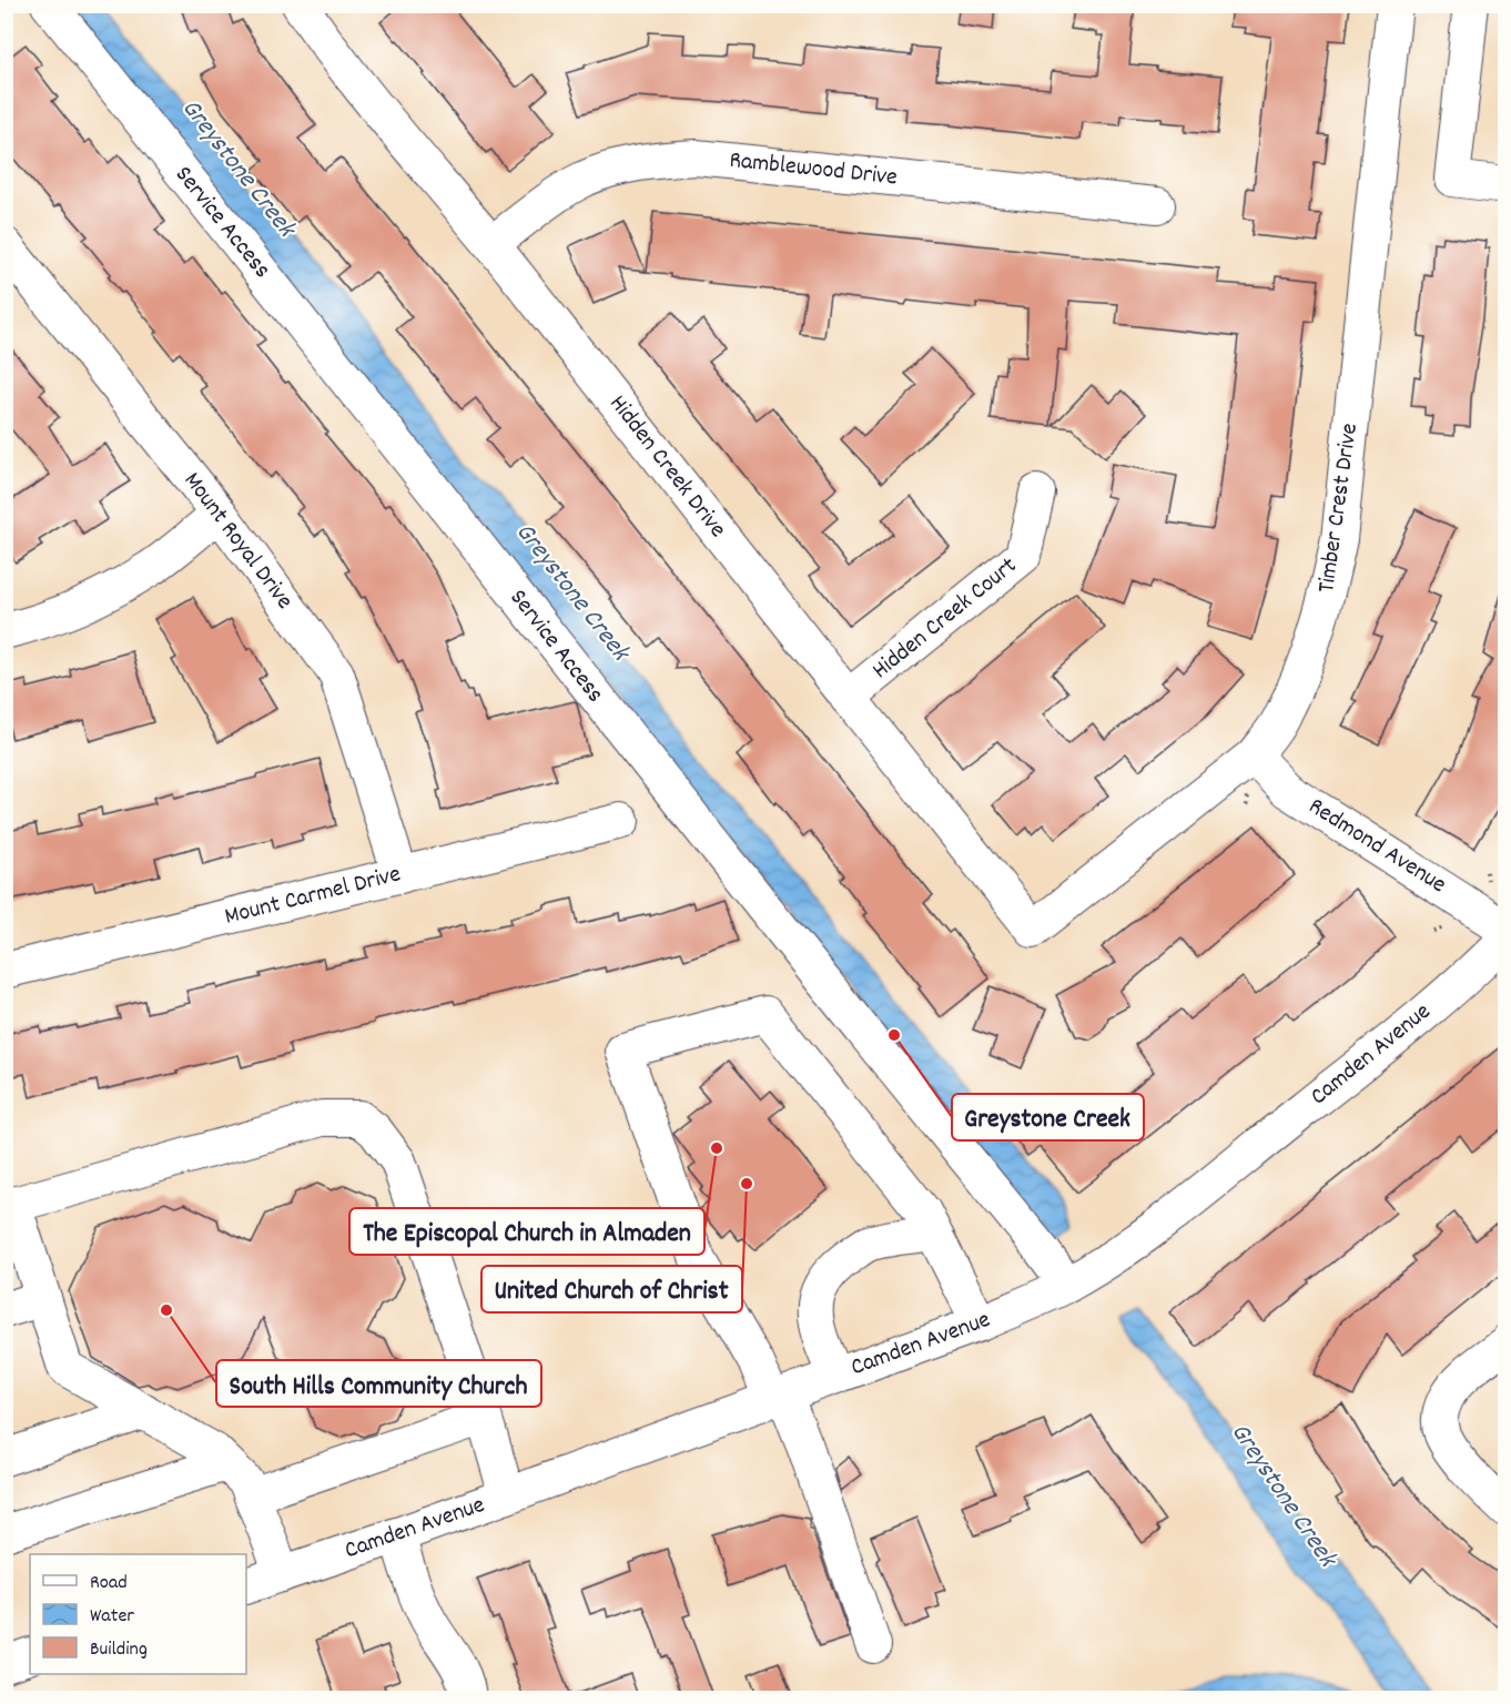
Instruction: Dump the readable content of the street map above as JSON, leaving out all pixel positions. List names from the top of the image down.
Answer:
{
  "streets": {
    "street": [
      "Ramblewood Drive",
      "Service Access",
      "Hidden Creek Drive",
      "Timber Crest Drive",
      "Mount Royal Drive",
      "Hidden Creek Court",
      "Redmond Avenue",
      "Mount Carmel Drive",
      "Camden Avenue"
    ]
  },
  "crossings": [
    ["Ramblewood Drive", "Hidden Creek Drive"],
    ["Service Access", "Camden Avenue"],
    ["Hidden Creek Drive", "Timber Crest Drive"],
    ["Hidden Creek Drive", "Hidden Creek Court"],
    ["Timber Crest Drive", "Redmond Avenue"],
    ["Mount Royal Drive", "Mount Carmel Drive"]
  ],
  "water": ["Greystone Creek"],
  "places": [
    "Greystone Creek",
    "The Episcopal Church in Almaden",
    "United Church of Christ",
    "South Hills Community Church"
  ],
  "legend": ["Road", "Water", "Building"]
}
